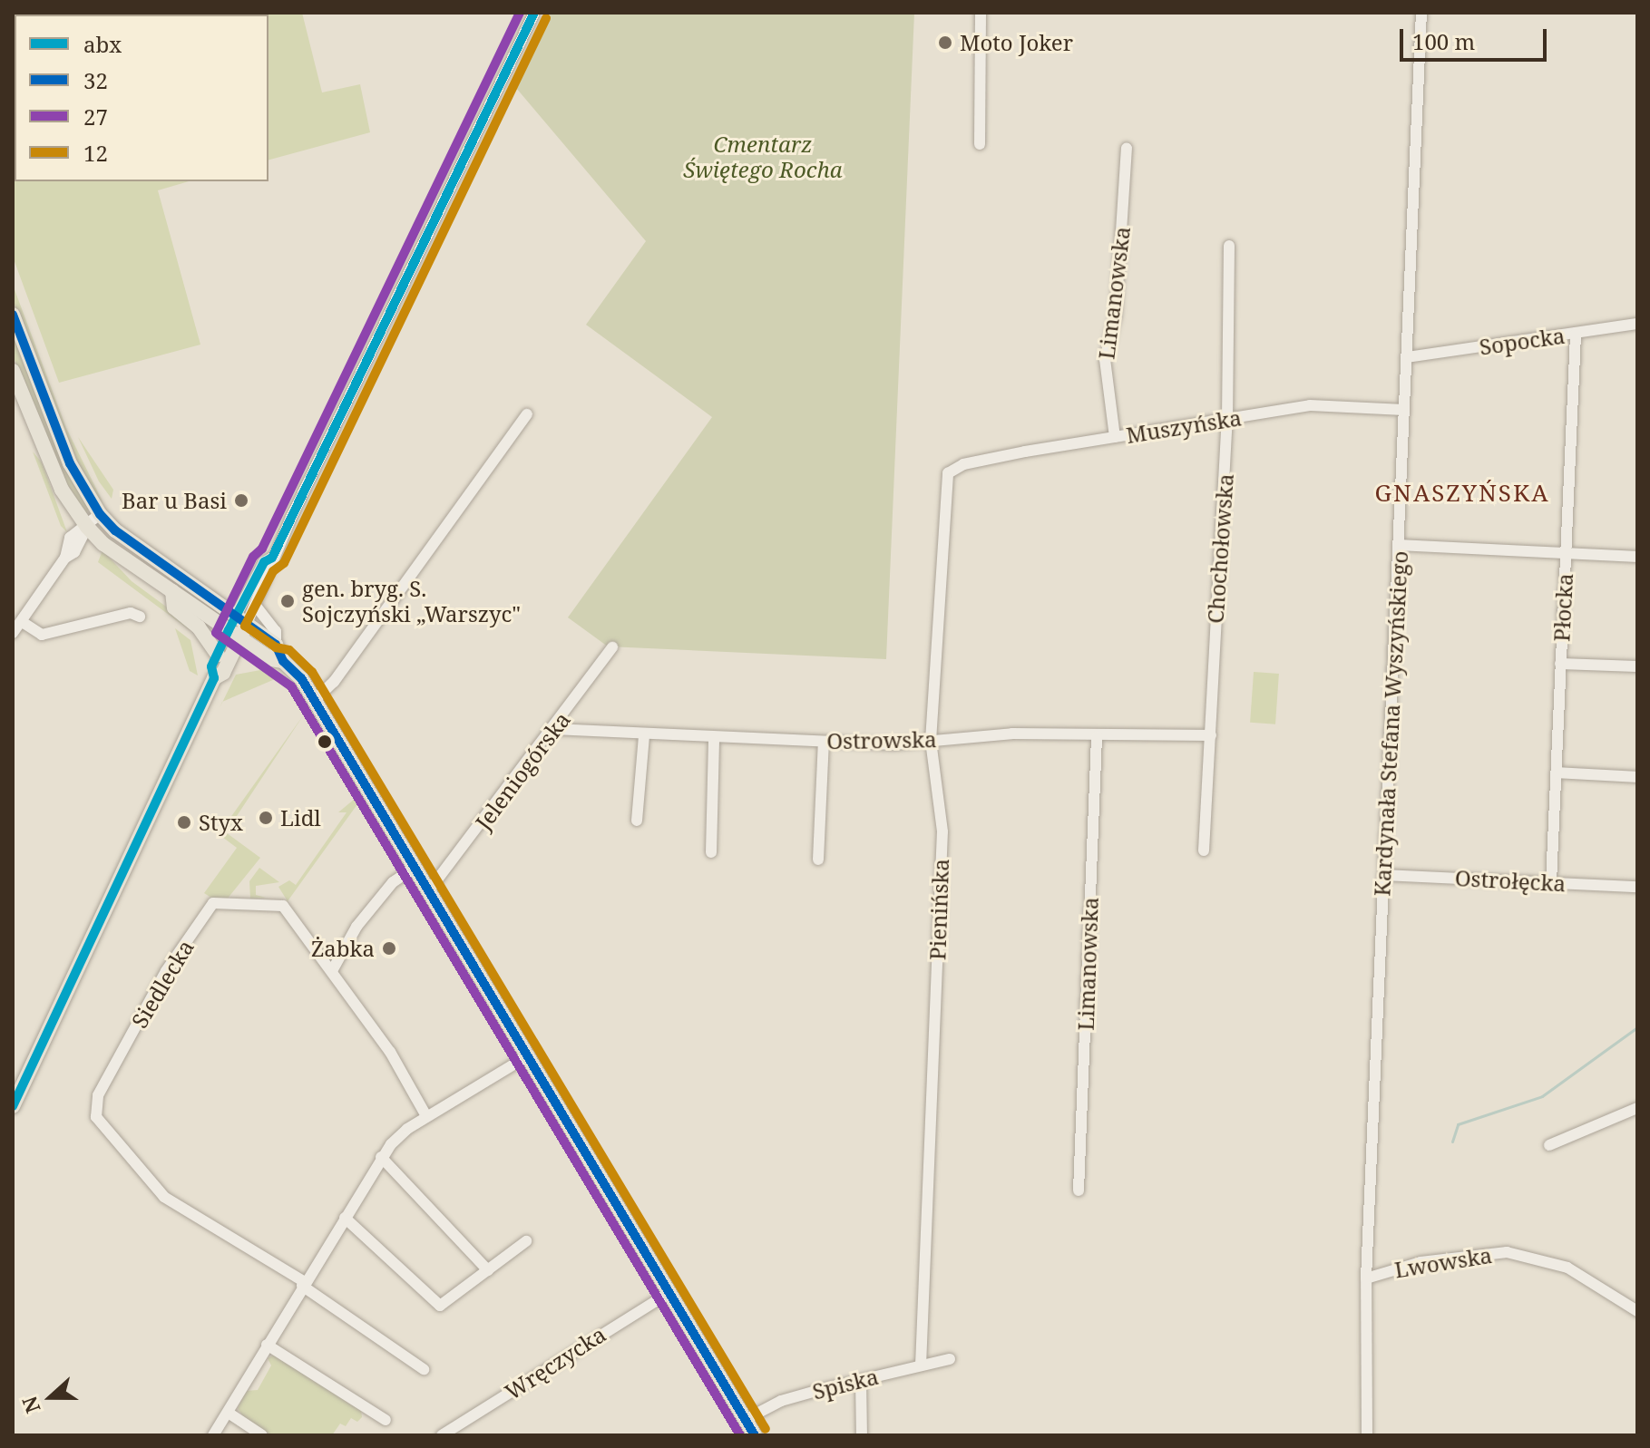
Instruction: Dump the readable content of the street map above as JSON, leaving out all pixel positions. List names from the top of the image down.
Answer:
{
  "streets": {
    "street": [
      "Limanowska",
      "Sopocka",
      "Muszyńska",
      "Chochołowska",
      "Płocka",
      "Kardynała Stefana Wyszyńskiego",
      "Ostrowska",
      "Jeleniogórska",
      "Ostrołęcka",
      "Pienińska",
      "Siedlecka",
      "Lwowska",
      "Wręczycka",
      "Spiska"
    ]
  },
  "crossings": [
    ["Limanowska", "Muszyńska"],
    ["Limanowska", "Ostrowska"],
    ["Sopocka", "Płocka"],
    ["Sopocka", "Kardynała Stefana Wyszyńskiego"],
    ["Muszyńska", "Chochołowska"],
    ["Muszyńska", "Kardynała Stefana Wyszyńskiego"],
    ["Muszyńska", "Pienińska"],
    ["Chochołowska", "Ostrowska"],
    ["Płocka", "Ostrołęcka"],
    ["Kardynała Stefana Wyszyńskiego", "Ostrołęcka"],
    ["Kardynała Stefana Wyszyńskiego", "Lwowska"],
    ["Ostrowska", "Jeleniogórska"],
    ["Ostrowska", "Pienińska"],
    ["Pienińska", "Spiska"]
  ],
  "districts": ["GNASZYŃSKA"],
  "parks": ["Cmentarz Świętego Rocha"],
  "places": [
    "Moto Joker",
    "Bar u Basi",
    "gen. bryg. S. Sojczyński „Warszyc\"",
    "Lidl",
    "Styx",
    "Żabka"
  ],
  "lines": [
    "transit line abx",
    "transit line 27",
    "transit line 12",
    "transit line 32"
  ],
  "legend": [
    "abx",
    "32",
    "27",
    "12"
  ],
  "scale_bar": "100 m",
  "north": "left"
}
